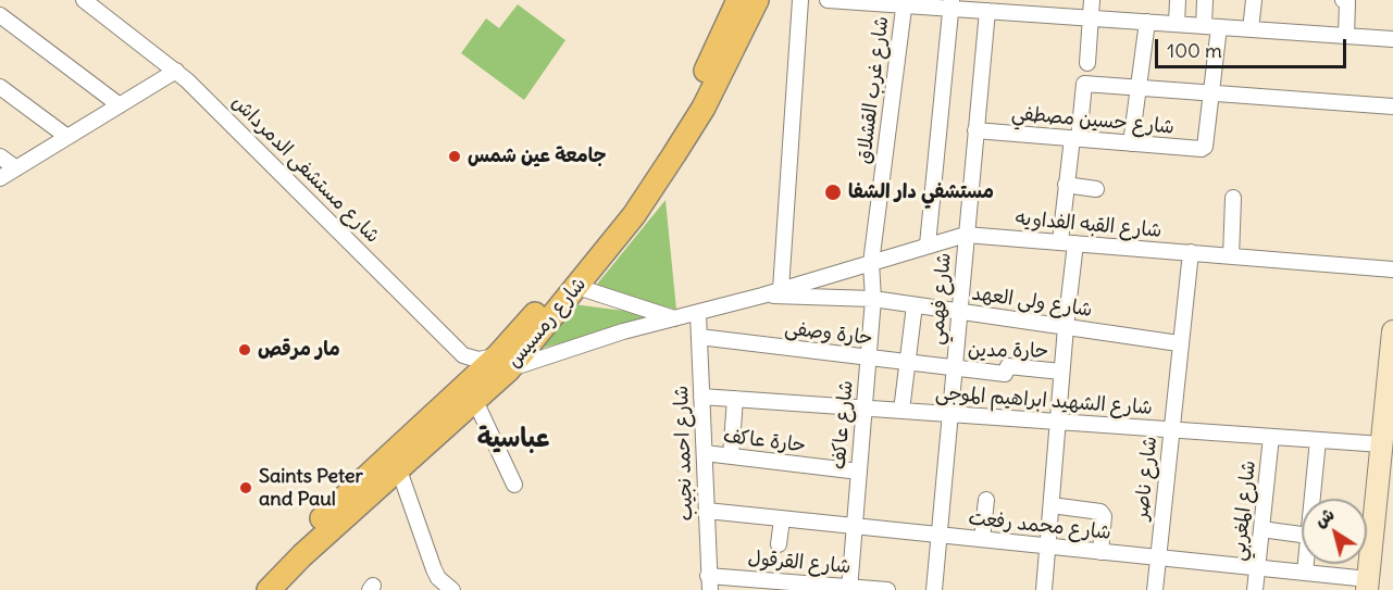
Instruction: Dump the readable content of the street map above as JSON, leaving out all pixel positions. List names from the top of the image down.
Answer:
{
  "streets": {
    "main road": ["شارع رمسيس"],
    "street": [
      "شارع غرب القشلاق",
      "شارع حسين مصطفي",
      "شارع مستشفى الدمرداش",
      "شارع القبه الفداويه",
      "شارع فهمي",
      "شارع ولى العهد",
      "حارة وصفى",
      "حارة مدين",
      "شارع الشهيد ابراهيم الموجى",
      "شارع عاكف",
      "حارة عاكف",
      "شارع احمد نجيب",
      "شارع ناصر",
      "شارع المغربي",
      "شارع محمد رفعت",
      "شارع القرقول"
    ]
  },
  "crossings": [
    ["شارع غرب القشلاق", "شارع القبه الفداويه"],
    ["شارع غرب القشلاق", "شارع عاكف"],
    ["شارع حسين مصطفي", "شارع فهمي"],
    ["شارع مستشفى الدمرداش", "شارع القبه الفداويه"],
    ["شارع مستشفى الدمرداش", "شارع رمسيس"],
    ["شارع القبه الفداويه", "شارع فهمي"],
    ["شارع القبه الفداويه", "شارع ولى العهد"],
    ["شارع القبه الفداويه", "شارع رمسيس"],
    ["شارع القبه الفداويه", "شارع عاكف"],
    ["شارع القبه الفداويه", "شارع احمد نجيب"],
    ["شارع القبه الفداويه", "شارع ناصر"],
    ["شارع فهمي", "شارع ولى العهد"],
    ["شارع فهمي", "حارة وصفى"],
    ["شارع فهمي", "حارة مدين"],
    ["شارع فهمي", "شارع الشهيد ابراهيم الموجى"],
    ["شارع فهمي", "شارع محمد رفعت"],
    ["شارع ولى العهد", "شارع عاكف"],
    ["شارع ولى العهد", "شارع ناصر"],
    ["حارة وصفى", "حارة مدين"],
    ["حارة وصفى", "شارع عاكف"],
    ["حارة وصفى", "شارع احمد نجيب"],
    ["شارع الشهيد ابراهيم الموجى", "شارع عاكف"],
    ["شارع الشهيد ابراهيم الموجى", "شارع احمد نجيب"],
    ["شارع الشهيد ابراهيم الموجى", "شارع ناصر"],
    ["شارع الشهيد ابراهيم الموجى", "شارع المغربي"],
    ["شارع عاكف", "حارة عاكف"],
    ["شارع عاكف", "شارع محمد رفعت"],
    ["شارع عاكف", "شارع القرقول"],
    ["حارة عاكف", "شارع احمد نجيب"],
    ["شارع احمد نجيب", "شارع محمد رفعت"],
    ["شارع احمد نجيب", "شارع القرقول"],
    ["شارع ناصر", "شارع محمد رفعت"],
    ["شارع المغربي", "شارع محمد رفعت"]
  ],
  "districts": ["عباسية"],
  "places": [
    "جامعة عين شمس",
    "مستشفي دار الشفا",
    "مار مرقص",
    "Saints Peter and Paul"
  ],
  "scale_bar": "100 m",
  "north": "top left"
}
